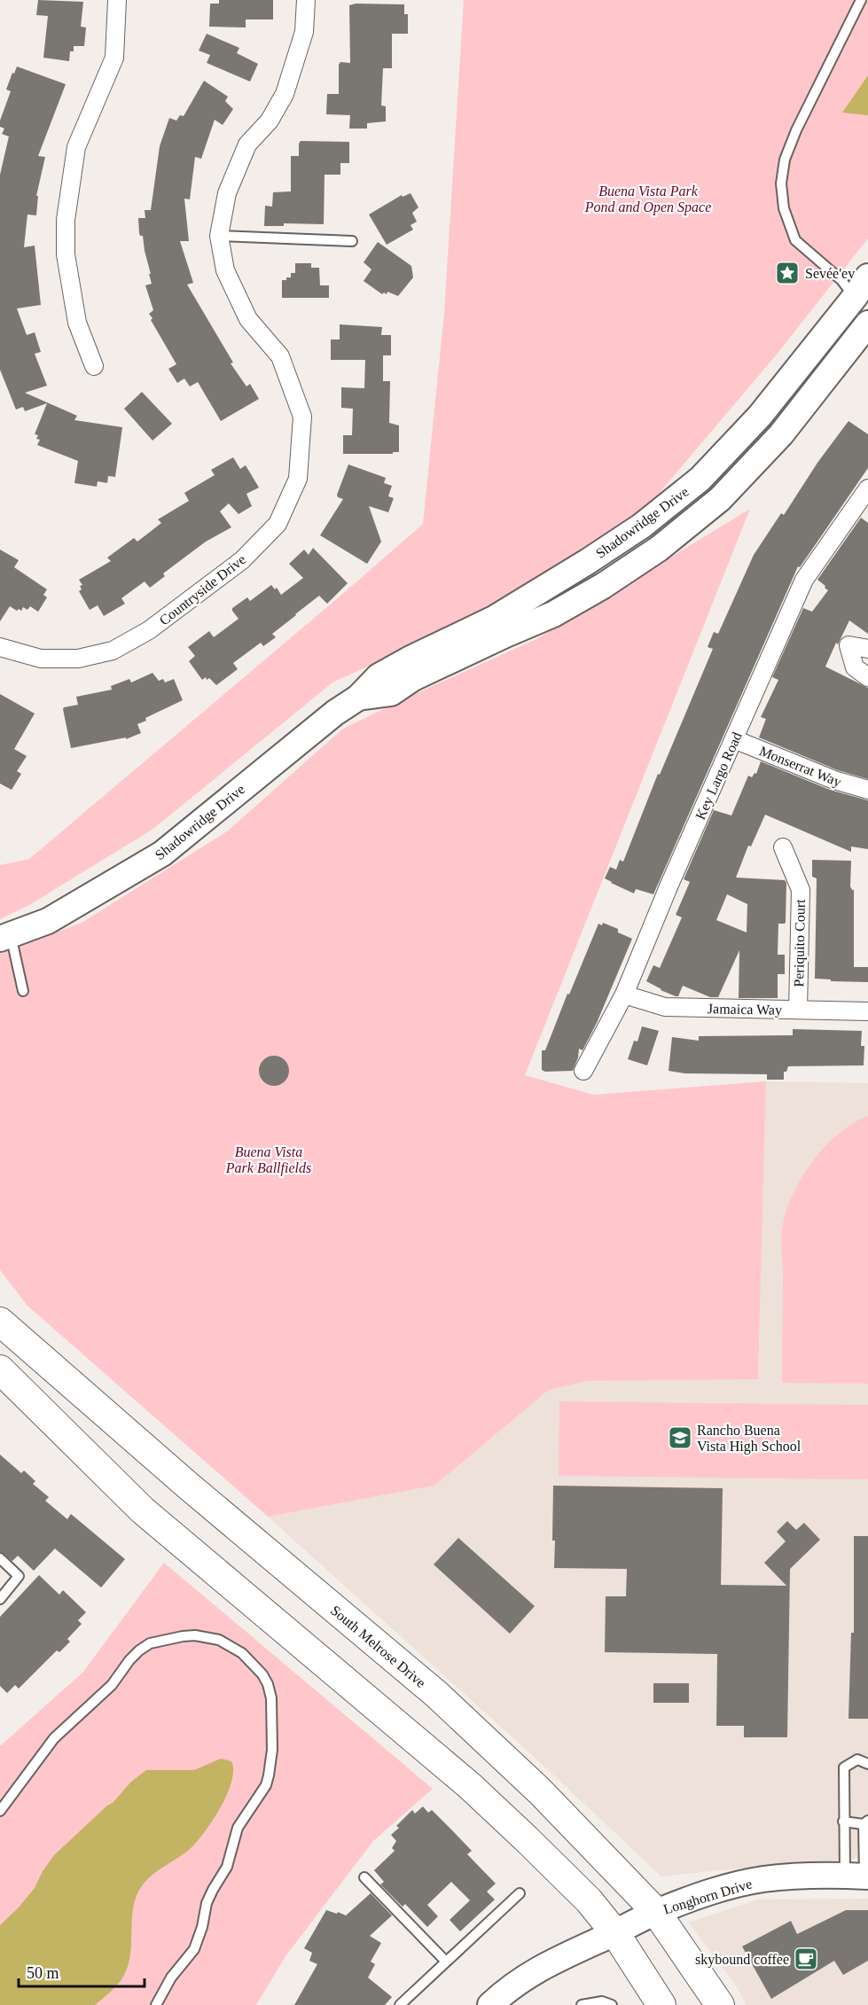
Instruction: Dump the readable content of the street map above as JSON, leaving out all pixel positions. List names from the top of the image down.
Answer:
{
  "streets": {
    "main road": ["South Melrose Drive"],
    "street": [
      "Shadowridge Drive",
      "Countryside Drive",
      "Monserrat Way",
      "Key Largo Road",
      "Periquito Court",
      "Jamaica Way",
      "Longhorn Drive"
    ]
  },
  "crossings": [
    ["Monserrat Way", "Key Largo Road"],
    ["Key Largo Road", "Jamaica Way"],
    ["Periquito Court", "Jamaica Way"],
    ["South Melrose Drive", "Longhorn Drive"]
  ],
  "parks": ["Buena Vista Park Pond and Open Space", "Buena Vista Park Ballfields"],
  "places": {
    "place": ["Sevée'ev"],
    "school or university": ["Rancho Buena Vista High School"],
    "cafe": ["skybound coffee"]
  },
  "scale_bar": "50 m"
}
